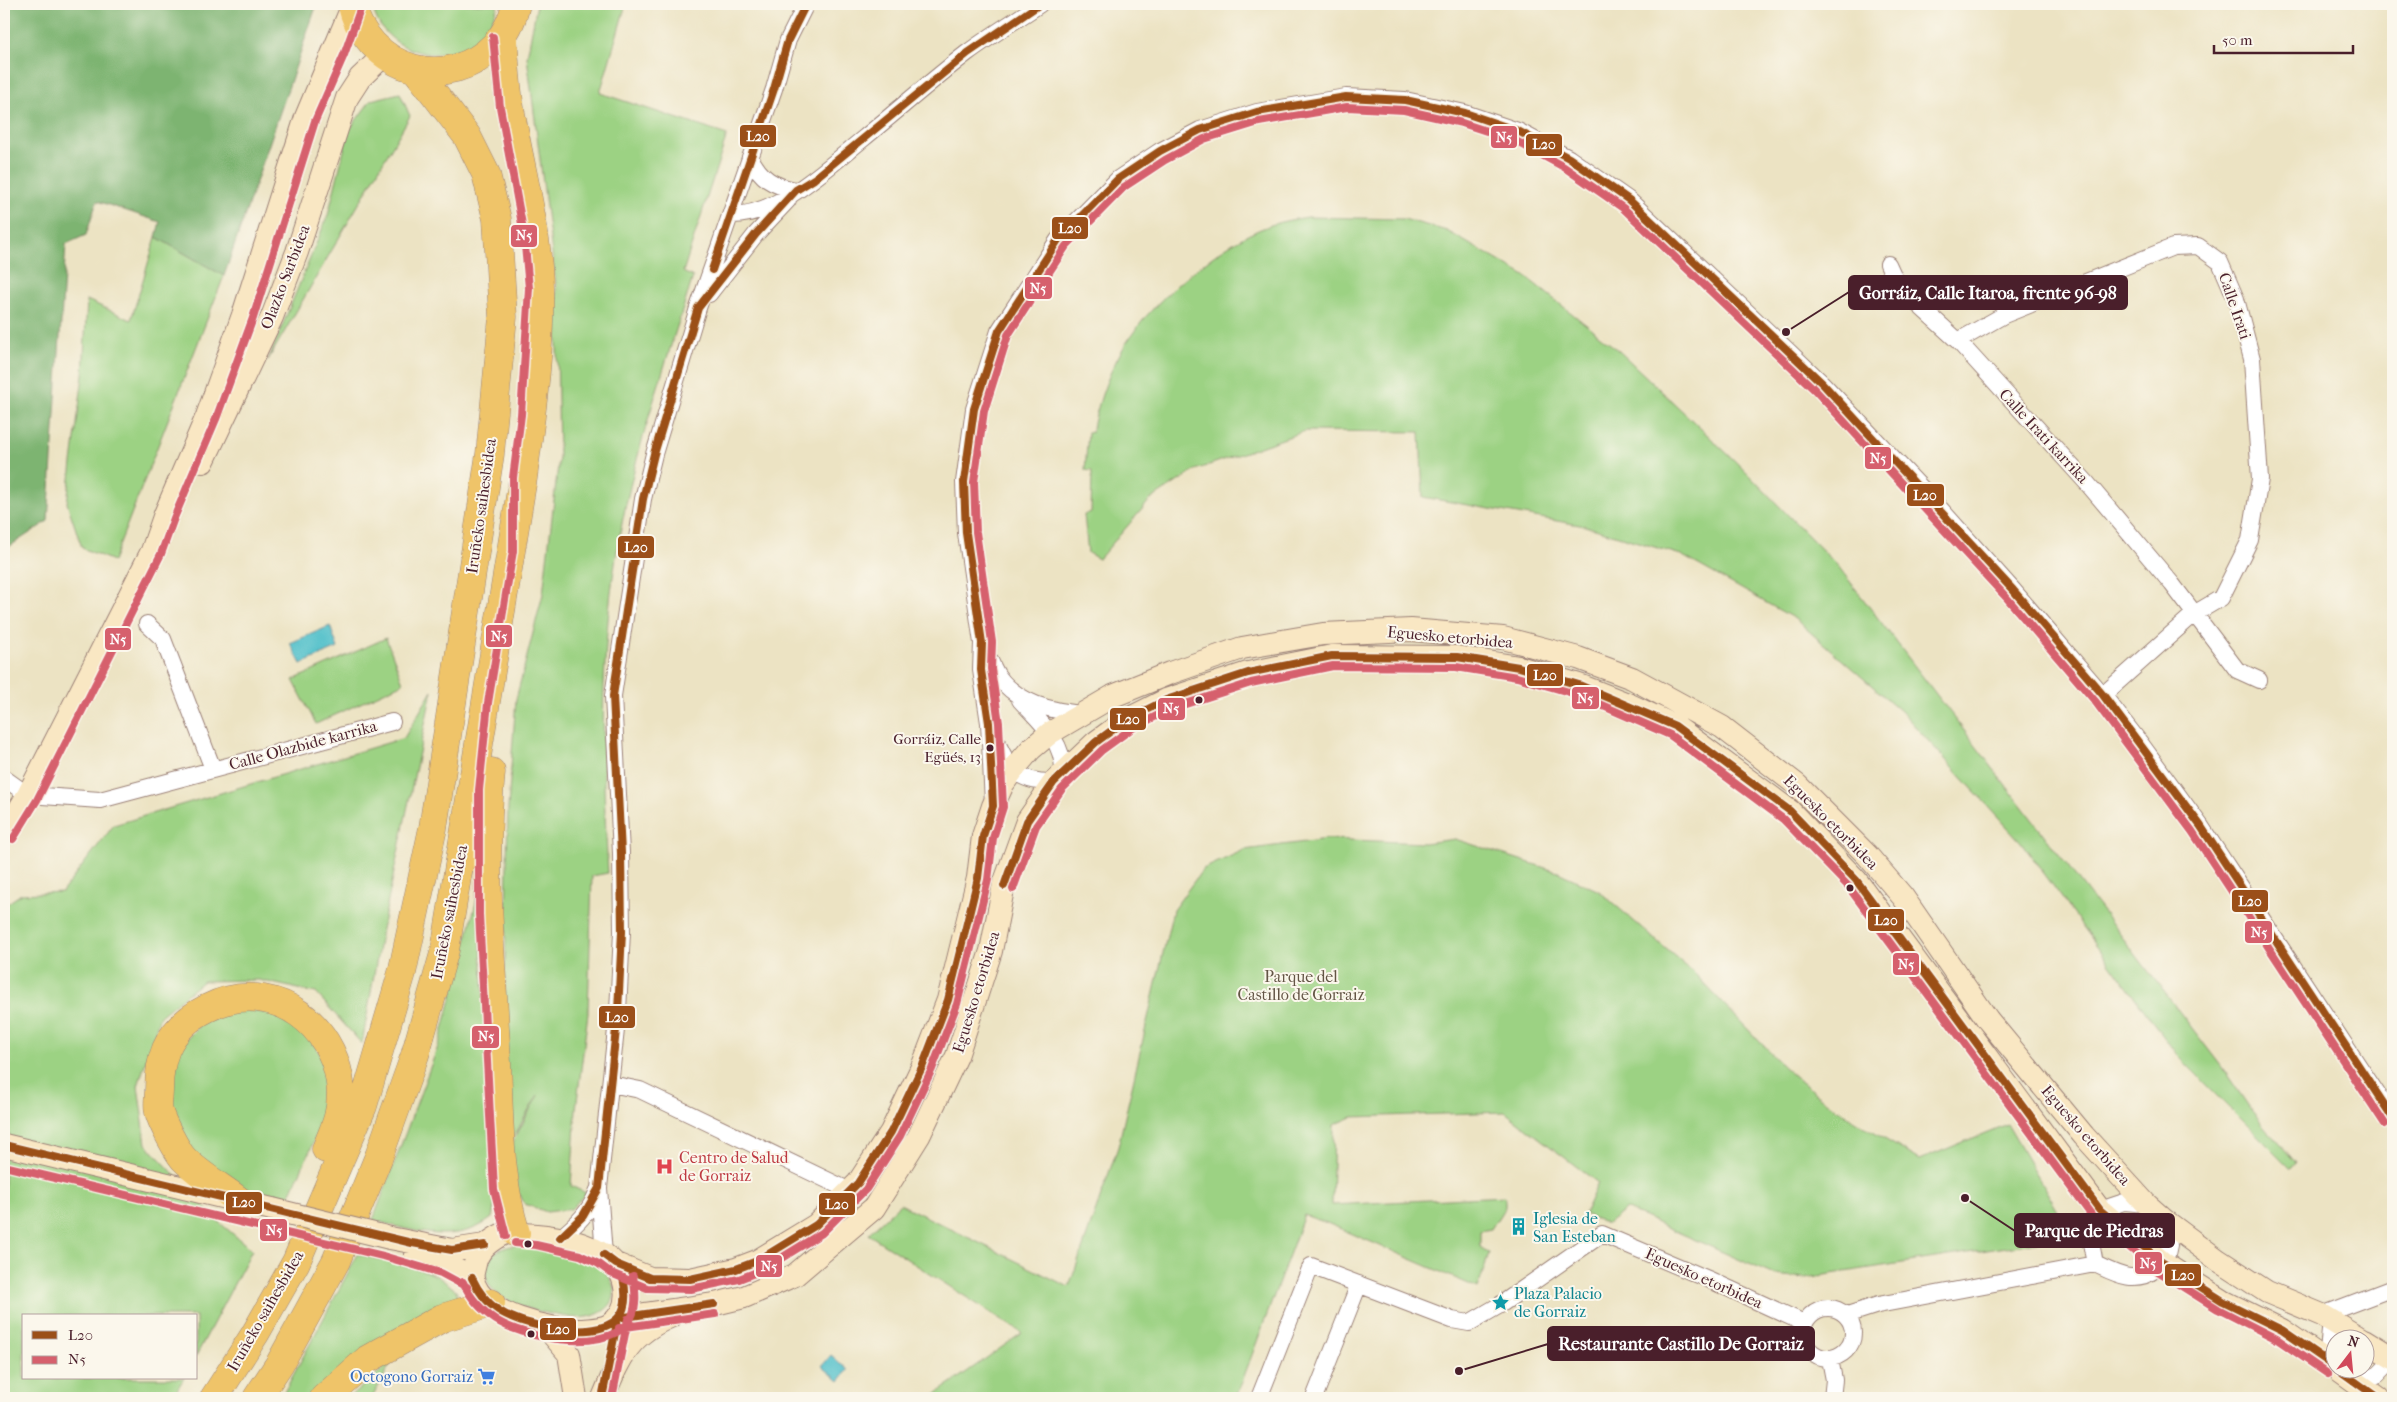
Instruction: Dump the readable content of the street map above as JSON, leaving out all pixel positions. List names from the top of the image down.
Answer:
{
  "streets": {
    "highway": ["Iruñeko saihesbidea"],
    "street": [
      "Olazko Sarbidea",
      "Calle Irati",
      "Calle Irati karrika",
      "Eguesko etorbidea",
      "Calle Olazbide karrika"
    ]
  },
  "crossings": [
    ["Olazko Sarbidea", "Calle Olazbide karrika"],
    ["Calle Irati", "Calle Irati karrika"]
  ],
  "parks": ["Parque del Castillo de Gorraiz"],
  "places": {
    "other": [
      "Gorráiz, Calle Itaroa, frente 96-98",
      "Gorráiz, Calle Egüés, 13",
      "Parque de Piedras",
      "Restaurante Castillo De Gorraiz"
    ],
    "hospital": ["Centro de Salud de Gorraiz"],
    "building": ["Iglesia de San Esteban"],
    "place": ["Plaza Palacio de Gorraiz"],
    "supermarket": ["Octogono Gorraiz"]
  },
  "lines": ["transit line L20", "transit line N5"],
  "legend": ["L20", "N5"],
  "scale_bar": "50 m",
  "north": "top"
}
